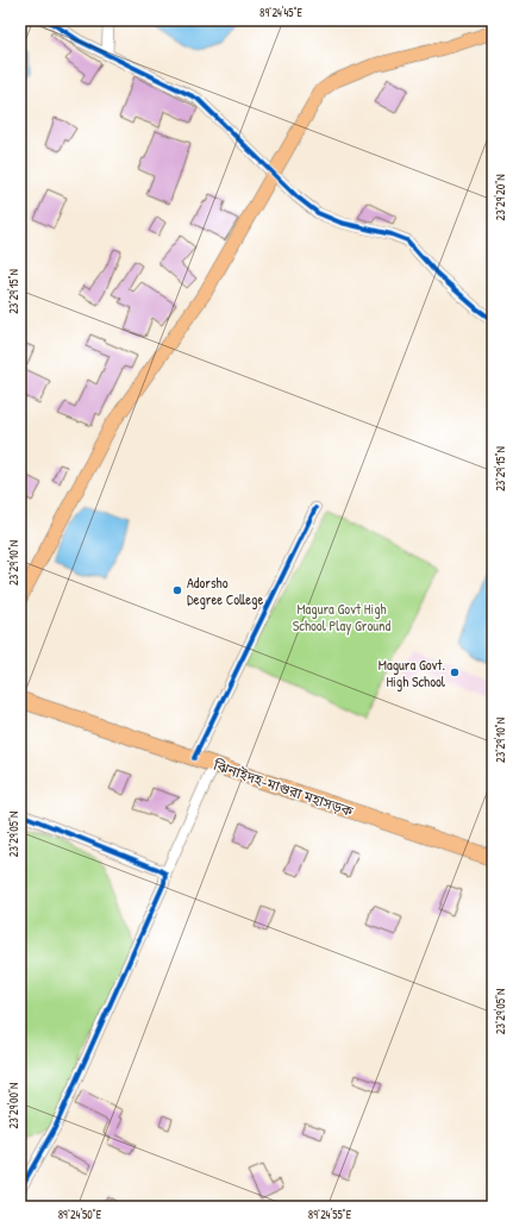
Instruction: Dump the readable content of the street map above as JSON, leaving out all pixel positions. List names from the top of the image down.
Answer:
{
  "streets": {
    "highway": ["ঝিনাইদহ-মাগুরা মহাসড়ক"]
  },
  "parks": ["Magura Govt High School Play Ground"],
  "places": ["Adorsho Degree College", "Magura Govt. High School"],
  "coordinates": [
    "89°24'45\"E",
    "23°29'20\"N",
    "23°29'15\"N",
    "23°29'10\"N",
    "23°29'05\"N",
    "23°29'00\"N",
    "89°24'50\"E",
    "89°24'55\"E"
  ]
}
